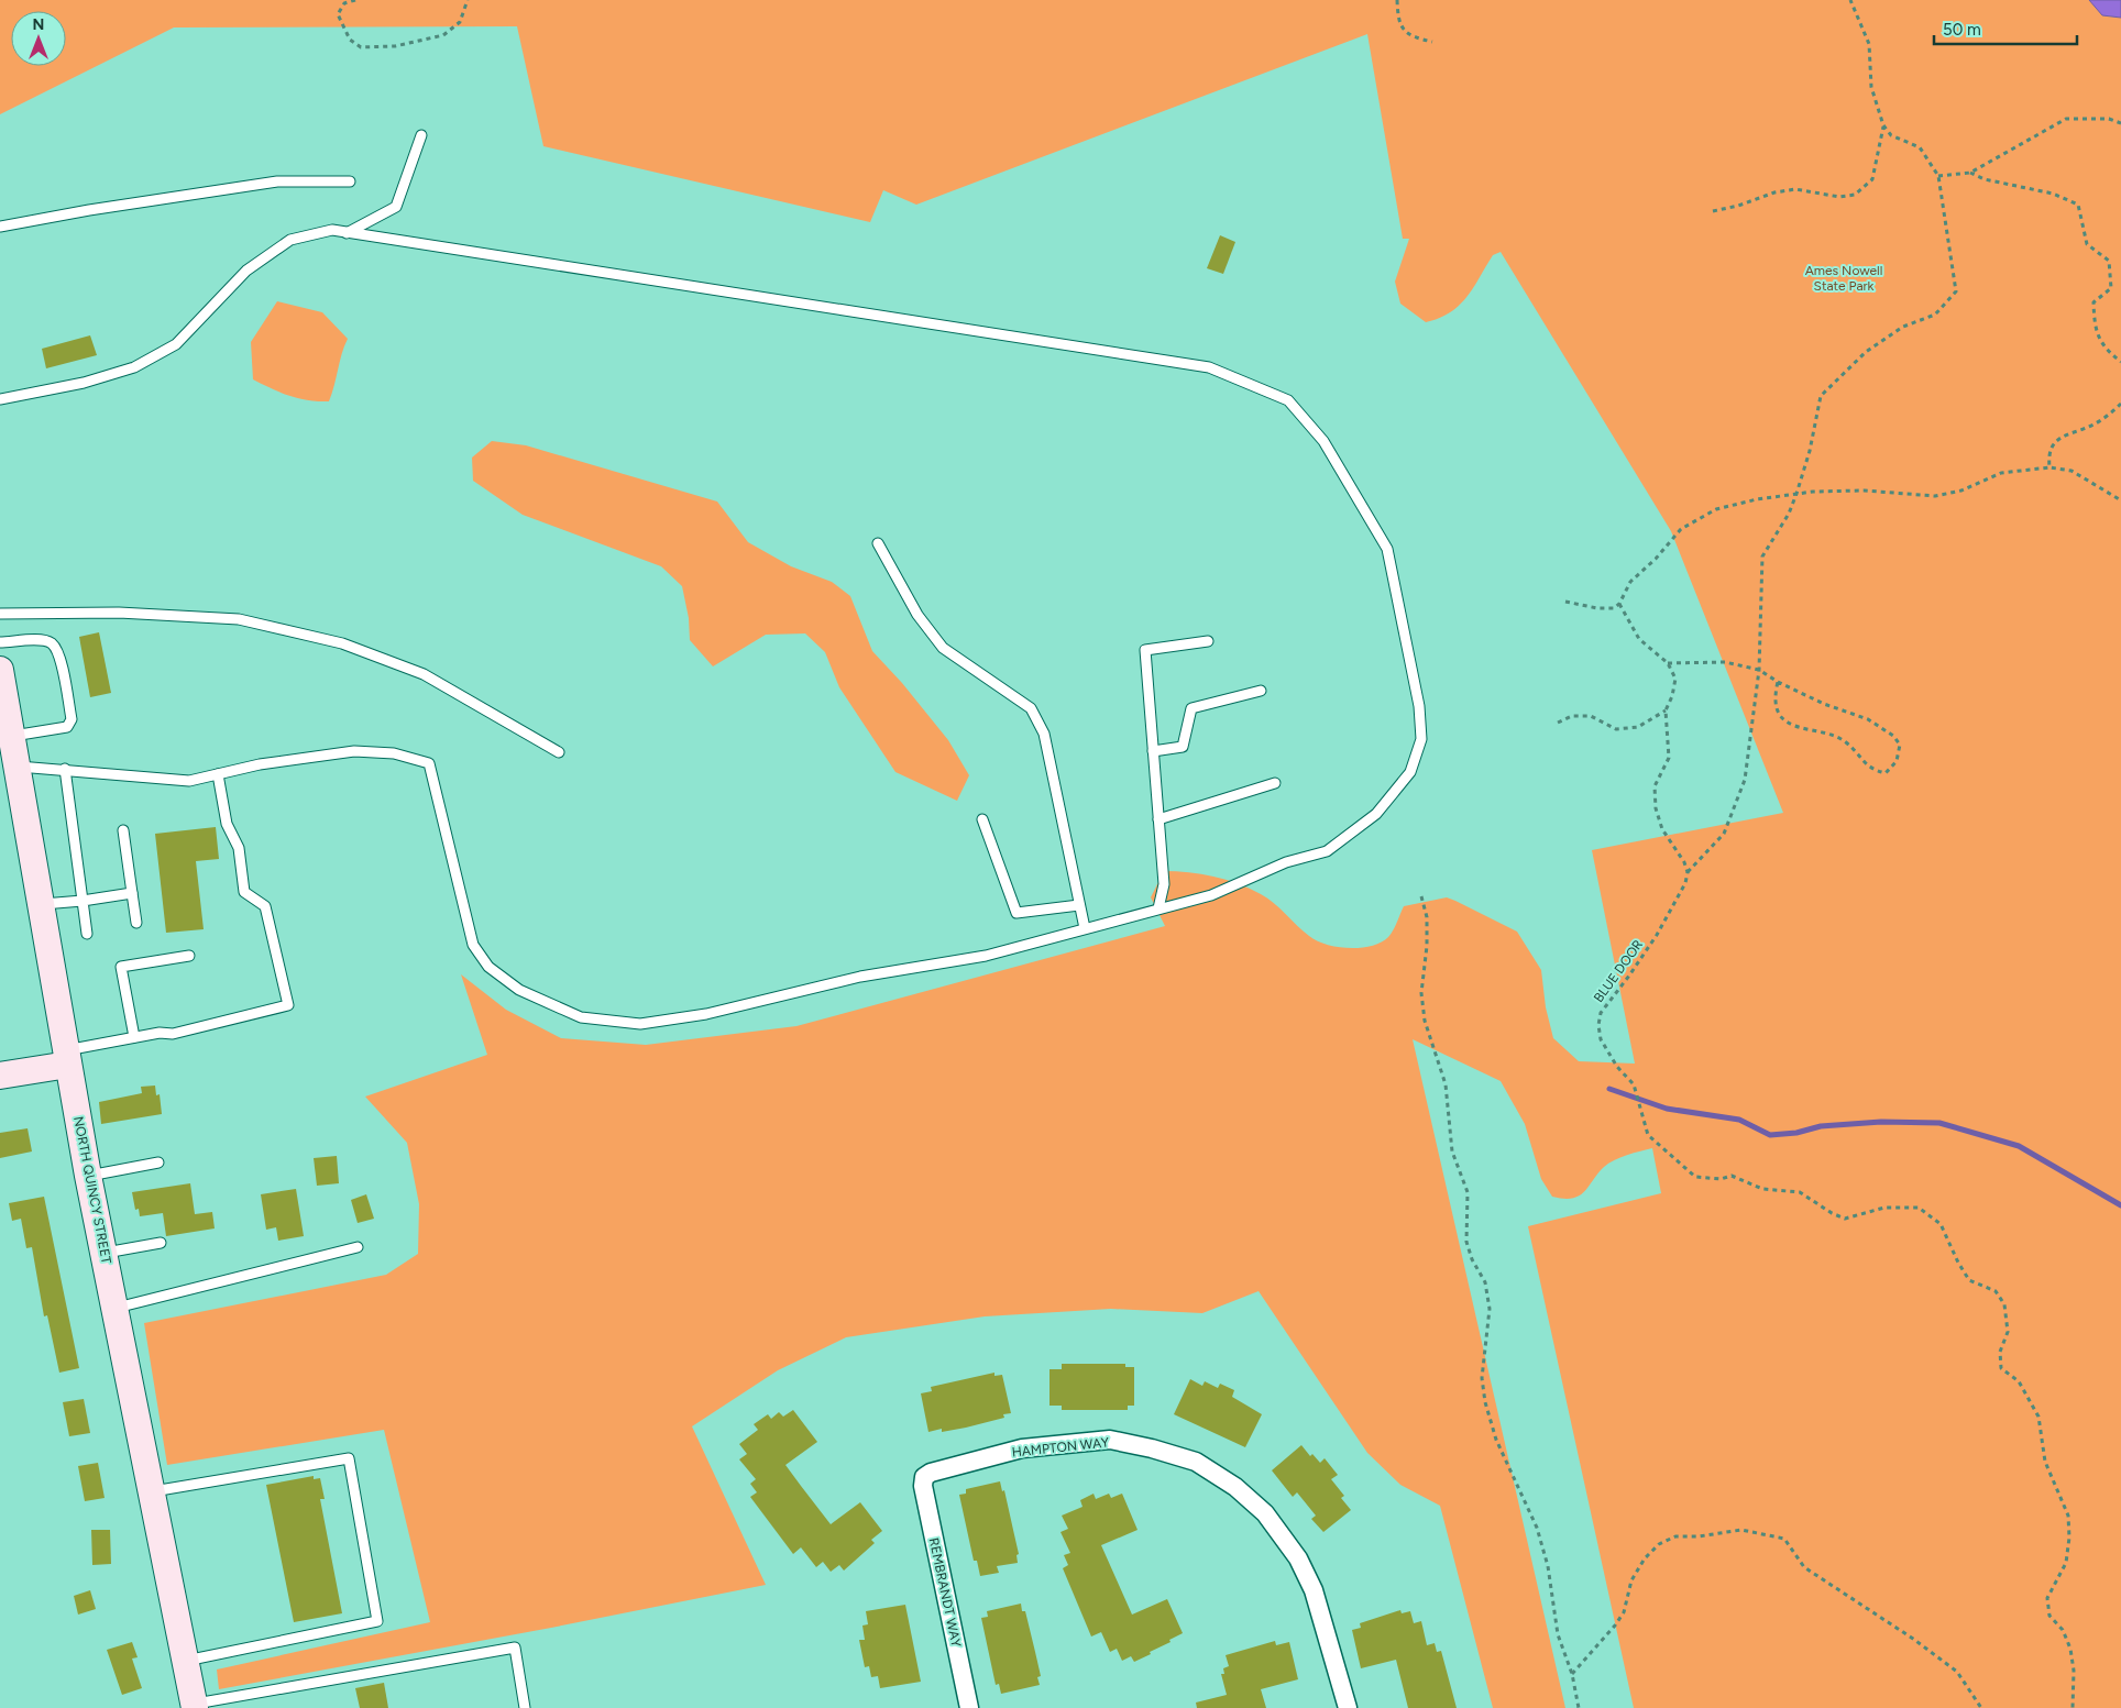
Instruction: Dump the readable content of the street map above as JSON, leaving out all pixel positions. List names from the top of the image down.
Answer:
{
  "streets": {
    "main road": ["NORTH QUINCY STREET"],
    "street": ["HAMPTON WAY", "REMBRANDT WAY"],
    "path": ["BLUE DOOR"]
  },
  "crossings": [
    ["HAMPTON WAY", "REMBRANDT WAY"]
  ],
  "parks": ["Ames Nowell State Park"],
  "scale_bar": "50 m",
  "north": "top"
}
